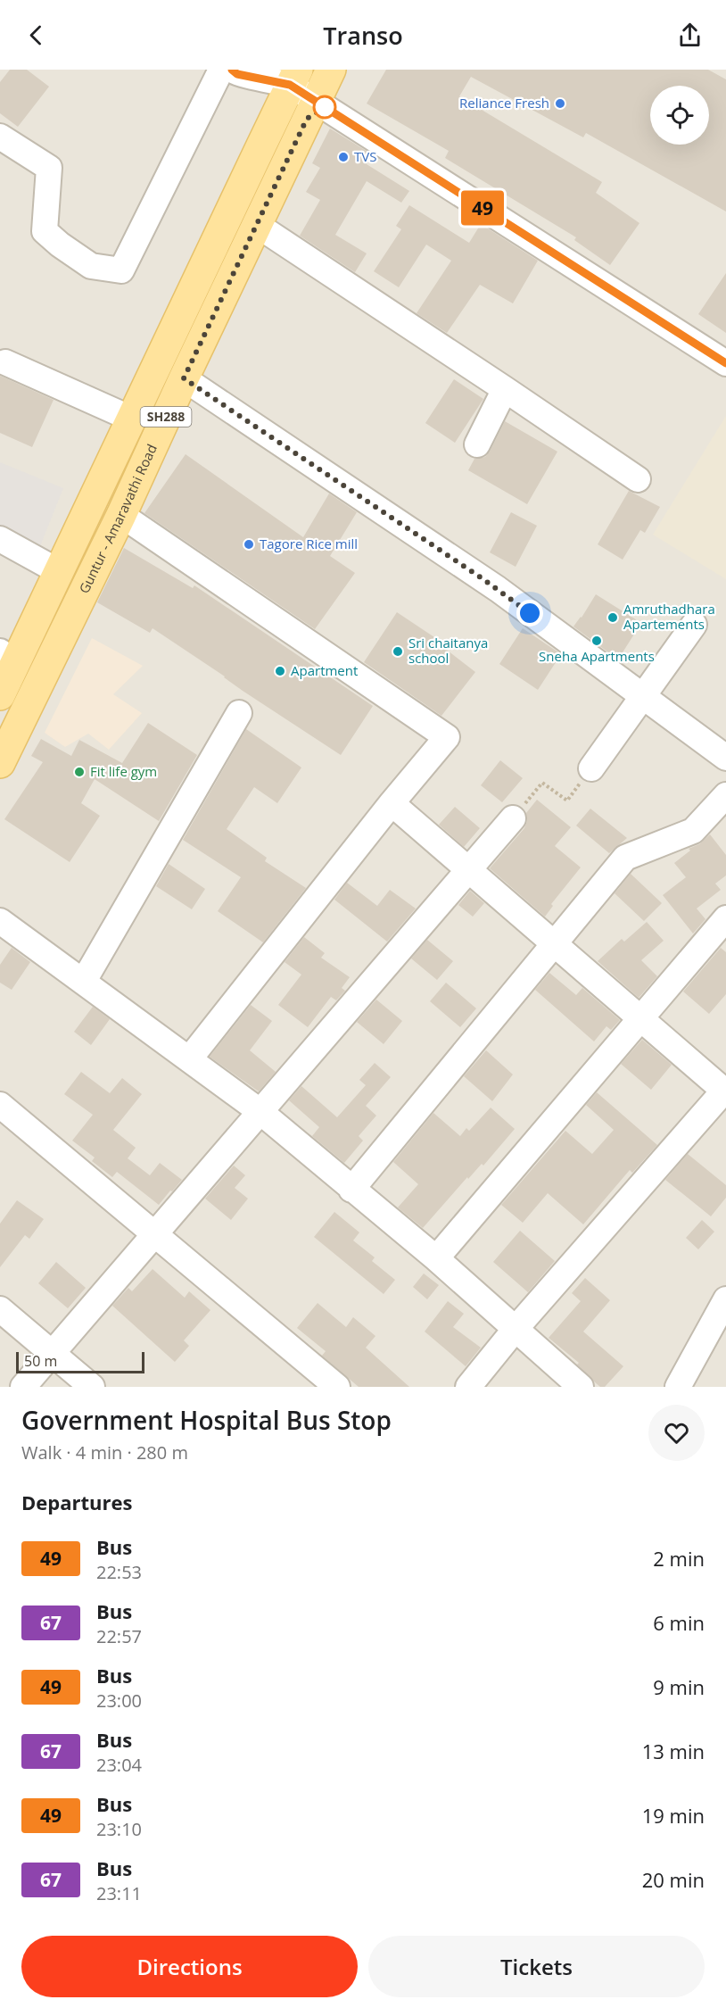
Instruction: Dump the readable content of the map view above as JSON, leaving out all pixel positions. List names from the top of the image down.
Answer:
{
  "streets": {
    "main road": ["SH288", "Guntur - Amaravathi Road"]
  },
  "places": [
    "Reliance Fresh",
    "TVS",
    "Tagore Rice mill",
    "Amruthadhara Apartements",
    "Sneha Apartments",
    "Sri chaitanya school",
    "Apartment",
    "Fit life gym"
  ],
  "lines": ["bus line 49"],
  "scale_bar": "50 m",
  "page": {
    "header": "Transo",
    "on_map": "49",
    "scale": "50 m",
    "heading": [
      ["Government Hospital Bus Stop", "Walk · 4 min · 280 m"],
      "Departures"
    ],
    "list": [
      {
        "mark": "49",
        "name": "Bus",
        "note": "22:53",
        "value": "2 min"
      },
      {
        "mark": "67",
        "name": "Bus",
        "note": "22:57",
        "value": "6 min"
      },
      {
        "mark": "49",
        "name": "Bus",
        "note": "23:00",
        "value": "9 min"
      },
      {
        "mark": "67",
        "name": "Bus",
        "note": "23:04",
        "value": "13 min"
      },
      {
        "mark": "49",
        "name": "Bus",
        "note": "23:10",
        "value": "19 min"
      },
      {
        "mark": "67",
        "name": "Bus",
        "note": "23:11",
        "value": "20 min"
      }
    ],
    "buttons": ["Directions", "Tickets"]
  }
}
